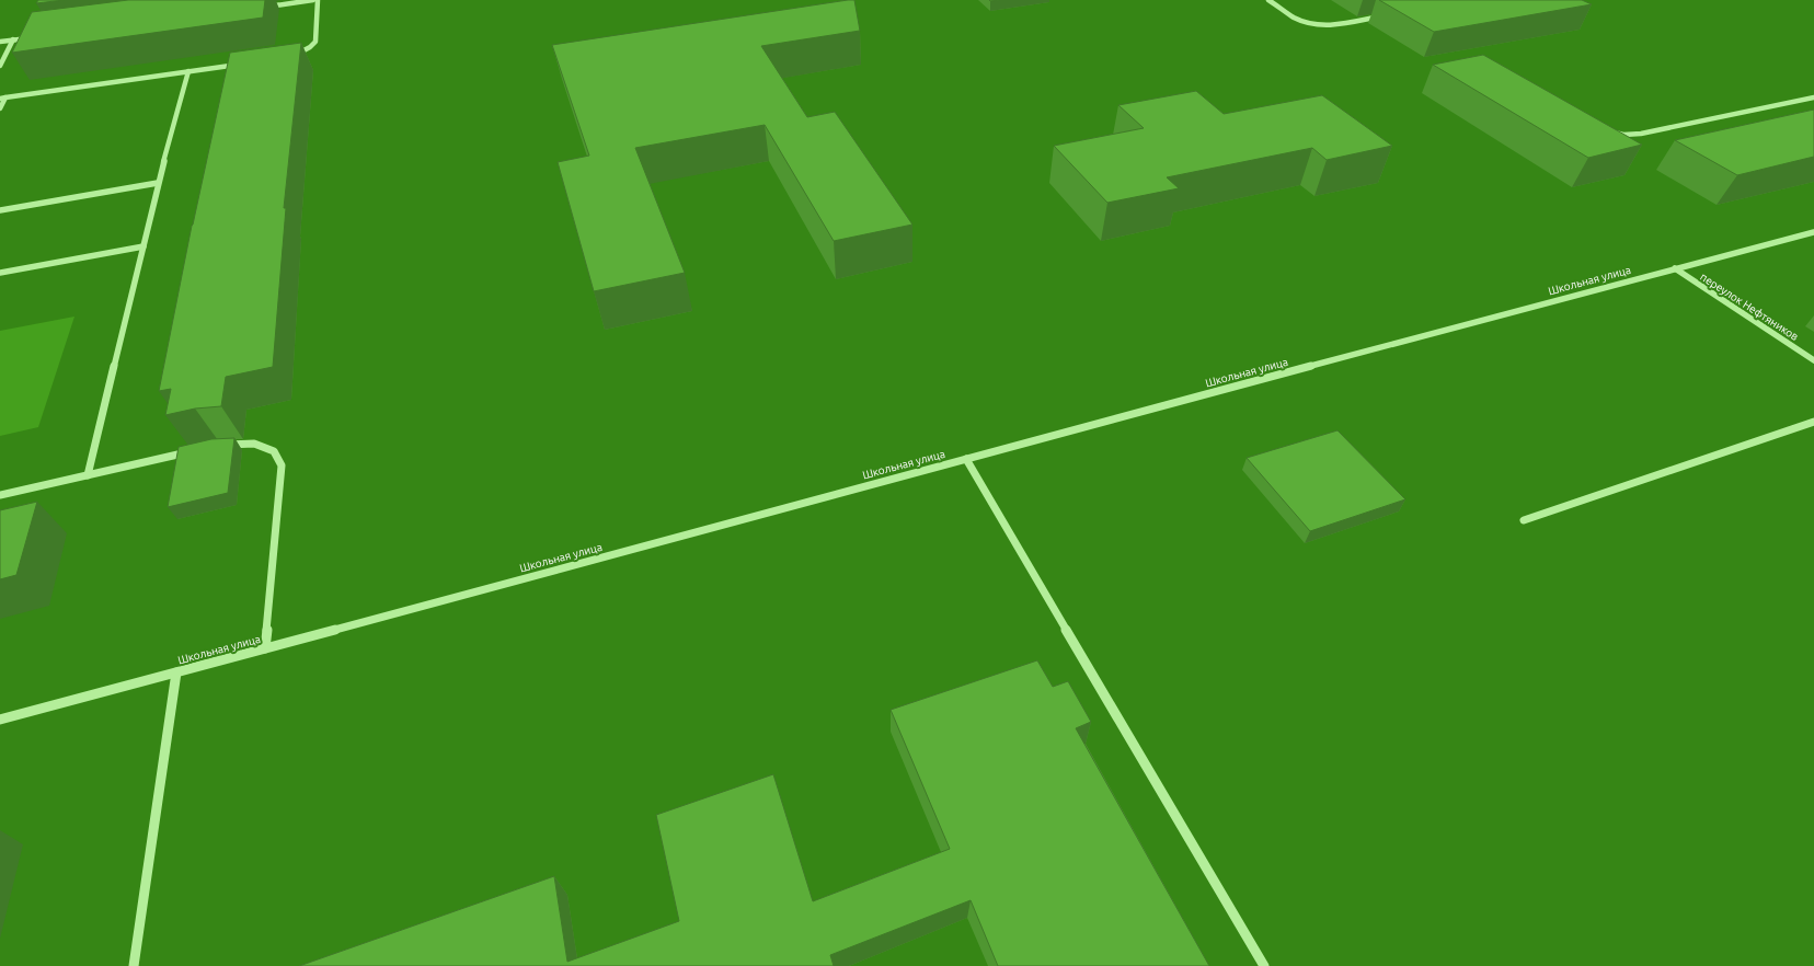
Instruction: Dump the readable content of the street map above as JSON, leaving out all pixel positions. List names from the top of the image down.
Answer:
{
  "streets": {
    "street": ["Школьная улица", "переулок Нефтяников"]
  },
  "crossings": [
    ["Школьная улица", "переулок Нефтяников"]
  ]
}
